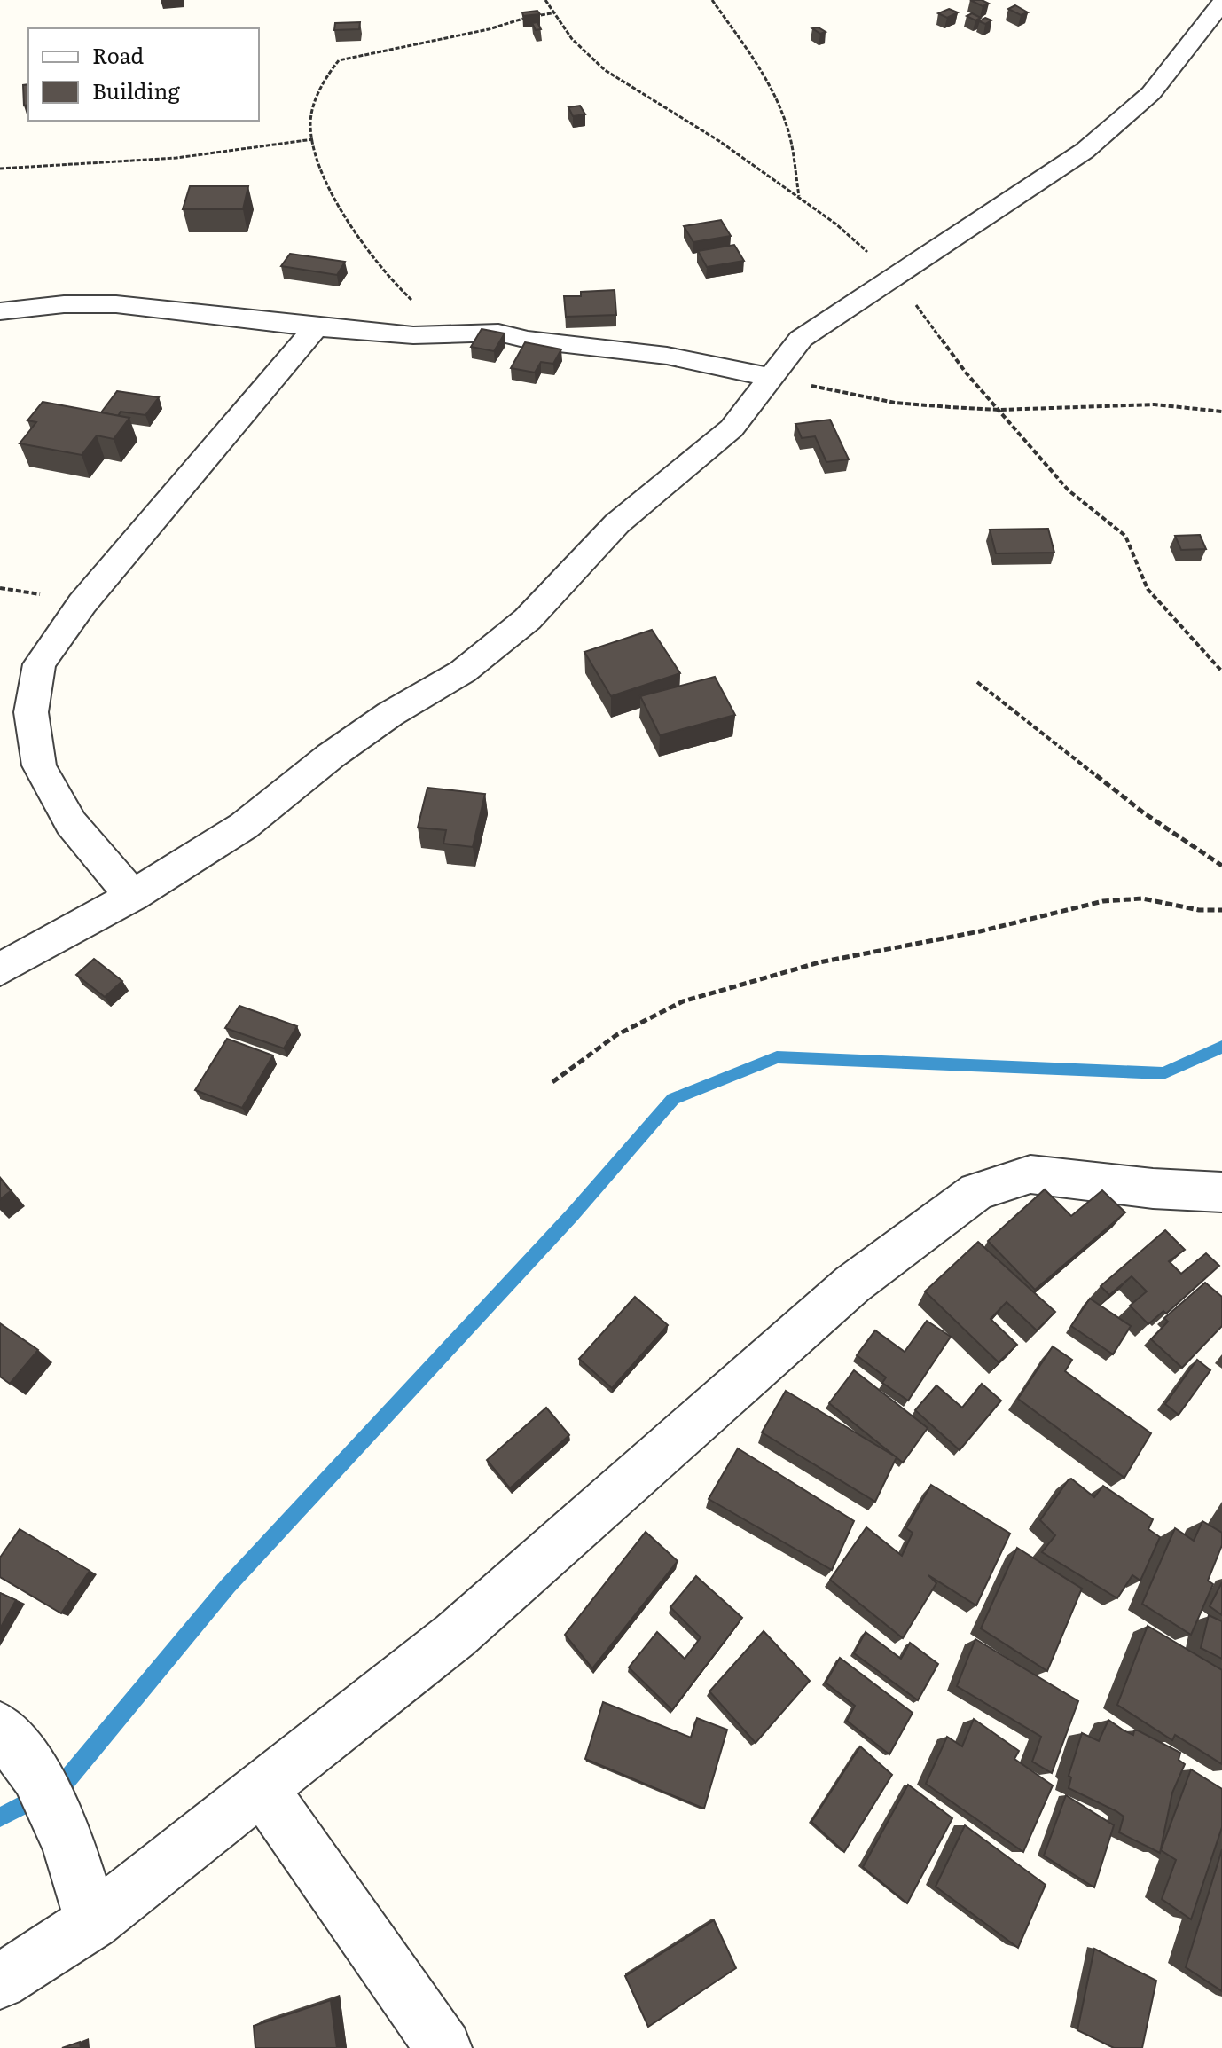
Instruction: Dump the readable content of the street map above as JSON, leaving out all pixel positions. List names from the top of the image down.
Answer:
{
  "legend": ["Road", "Building"]
}
